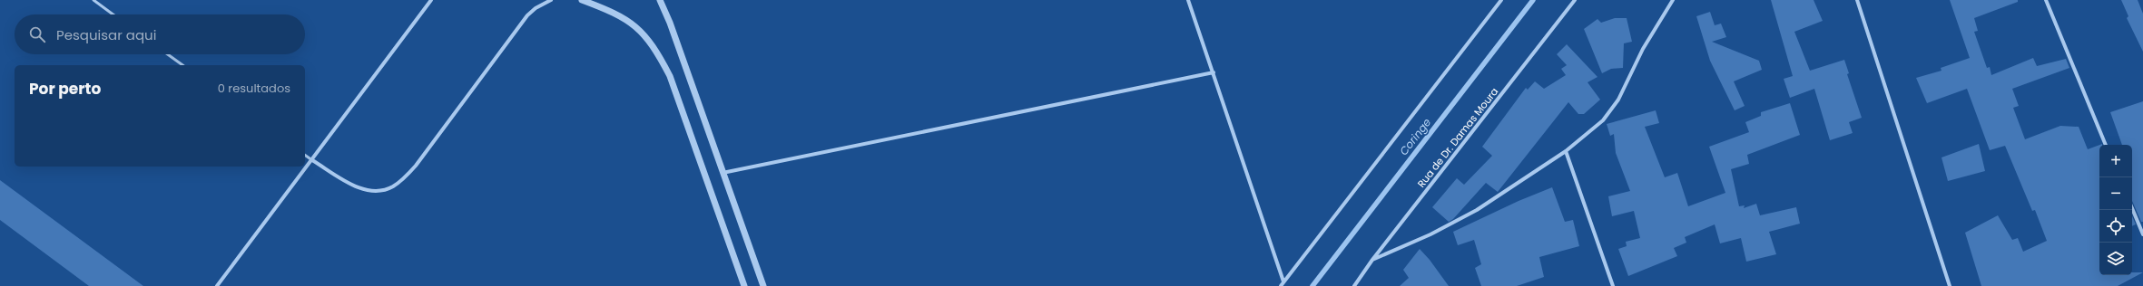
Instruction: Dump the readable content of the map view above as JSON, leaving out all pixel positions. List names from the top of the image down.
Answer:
{
  "streets": {
    "street": ["Rua de Dr. Damas Moura"]
  },
  "water": ["Coringe"],
  "page": {
    "search": "Pesquisar aqui",
    "heading": ["Por perto", "0 resultados"],
    "map_buttons": ["+", "−"]
  }
}
